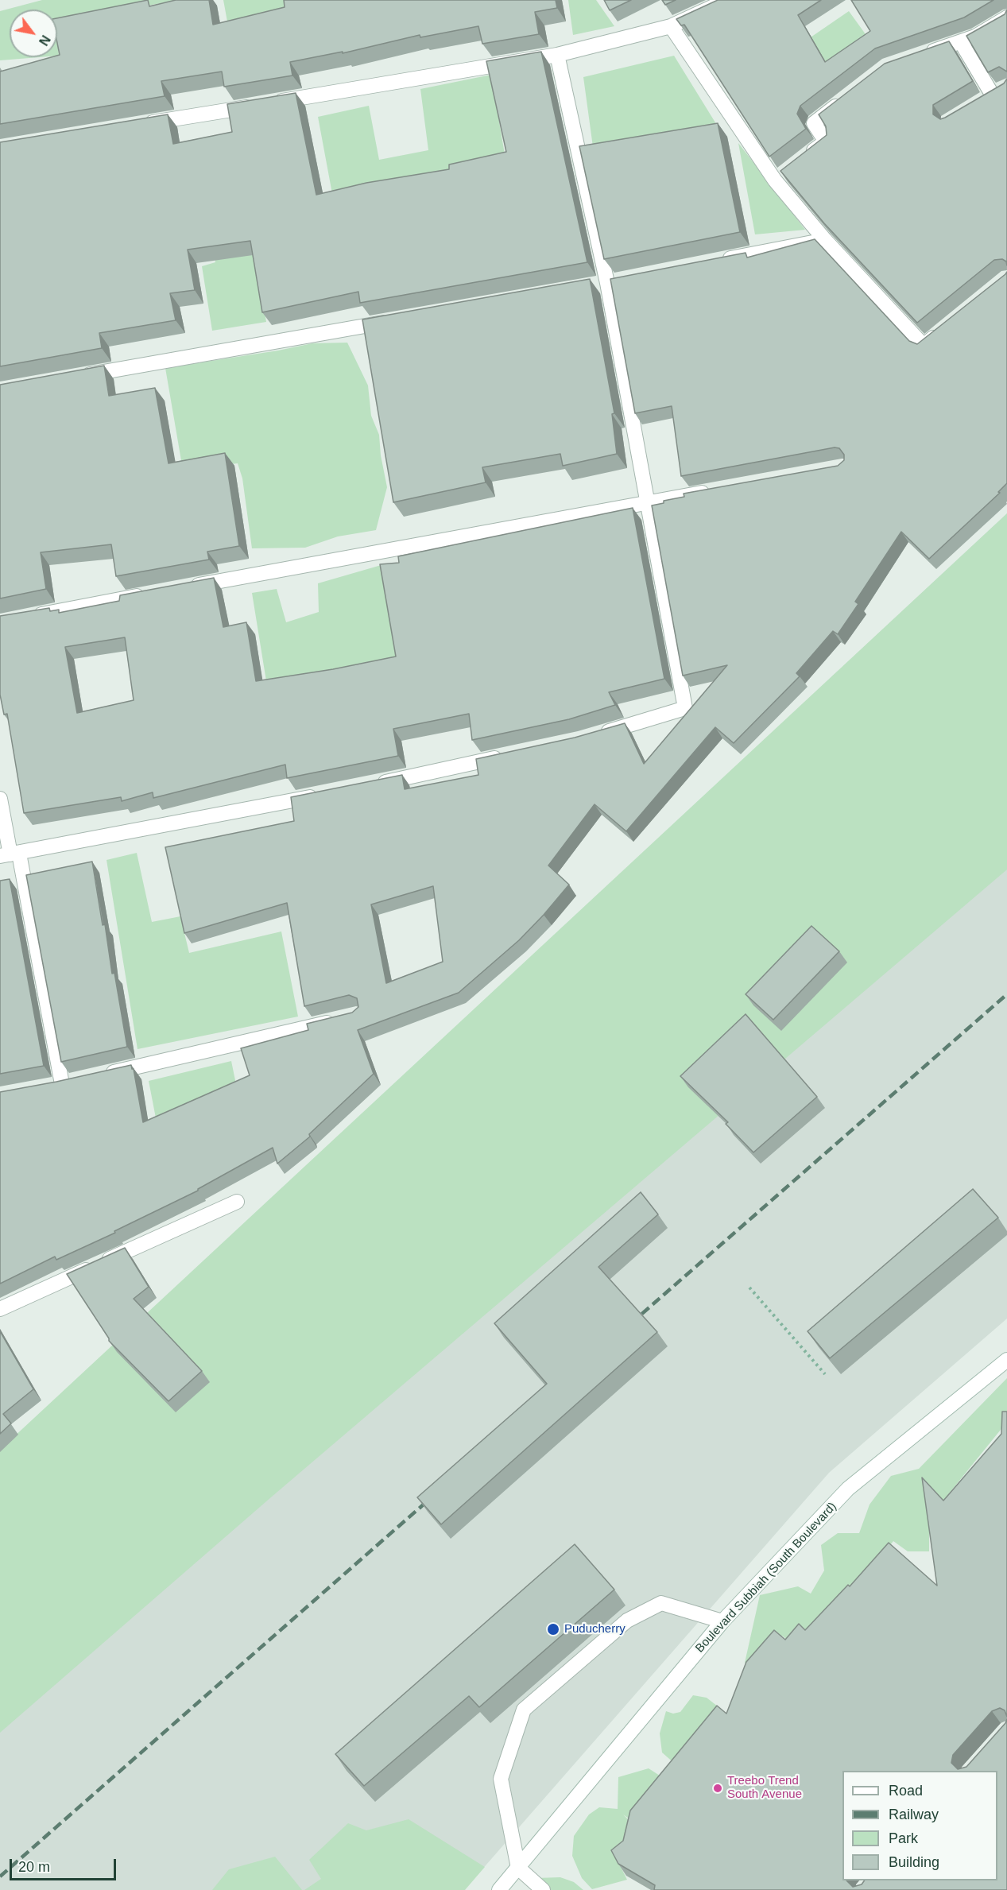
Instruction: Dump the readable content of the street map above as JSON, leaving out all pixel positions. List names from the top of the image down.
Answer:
{
  "streets": {
    "street": ["Boulevard Subbiah (South Boulevard)"]
  },
  "places": ["Puducherry", "Treebo Trend South Avenue"],
  "legend": [
    "Road",
    "Railway",
    "Park",
    "Building"
  ],
  "scale_bar": "20 m",
  "north": "bottom right"
}
